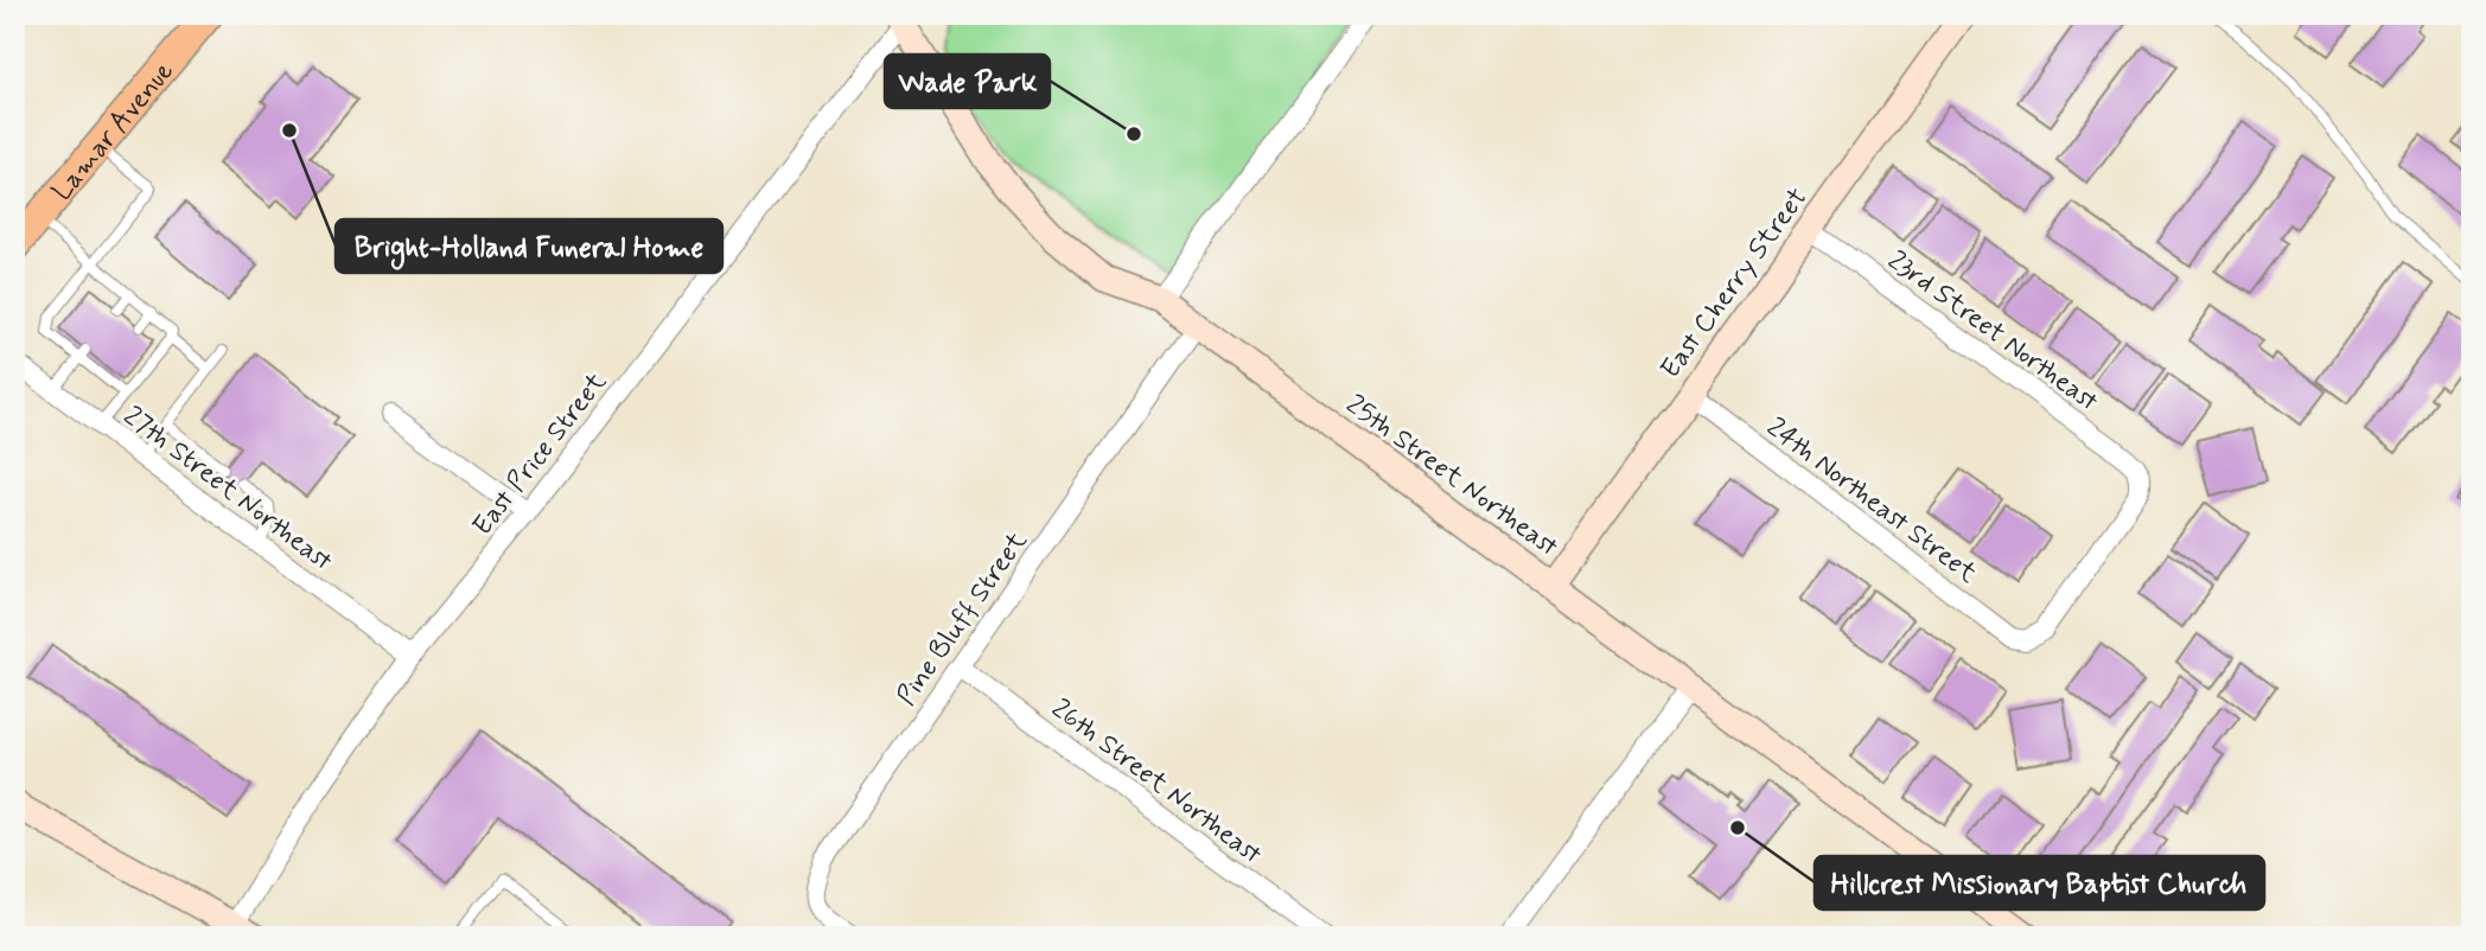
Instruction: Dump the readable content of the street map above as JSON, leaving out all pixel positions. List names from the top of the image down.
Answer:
{
  "streets": {
    "main road": ["Lamar Avenue"],
    "street": [
      "East Cherry Street",
      "23rd Street Northeast",
      "East Price Street",
      "25th Street Northeast",
      "27th Street Northeast",
      "24th Northeast Street",
      "Pine Bluff Street",
      "26th Street Northeast"
    ]
  },
  "crossings": [
    ["East Cherry Street", "23rd Street Northeast"],
    ["East Cherry Street", "25th Street Northeast"],
    ["East Cherry Street", "24th Northeast Street"],
    ["23rd Street Northeast", "24th Northeast Street"],
    ["East Price Street", "25th Street Northeast"],
    ["East Price Street", "27th Street Northeast"],
    ["25th Street Northeast", "Pine Bluff Street"],
    ["Pine Bluff Street", "26th Street Northeast"]
  ],
  "places": ["Bright-Holland Funeral Home", "Wade Park", "Hillcrest Missionary Baptist Church"]
}
